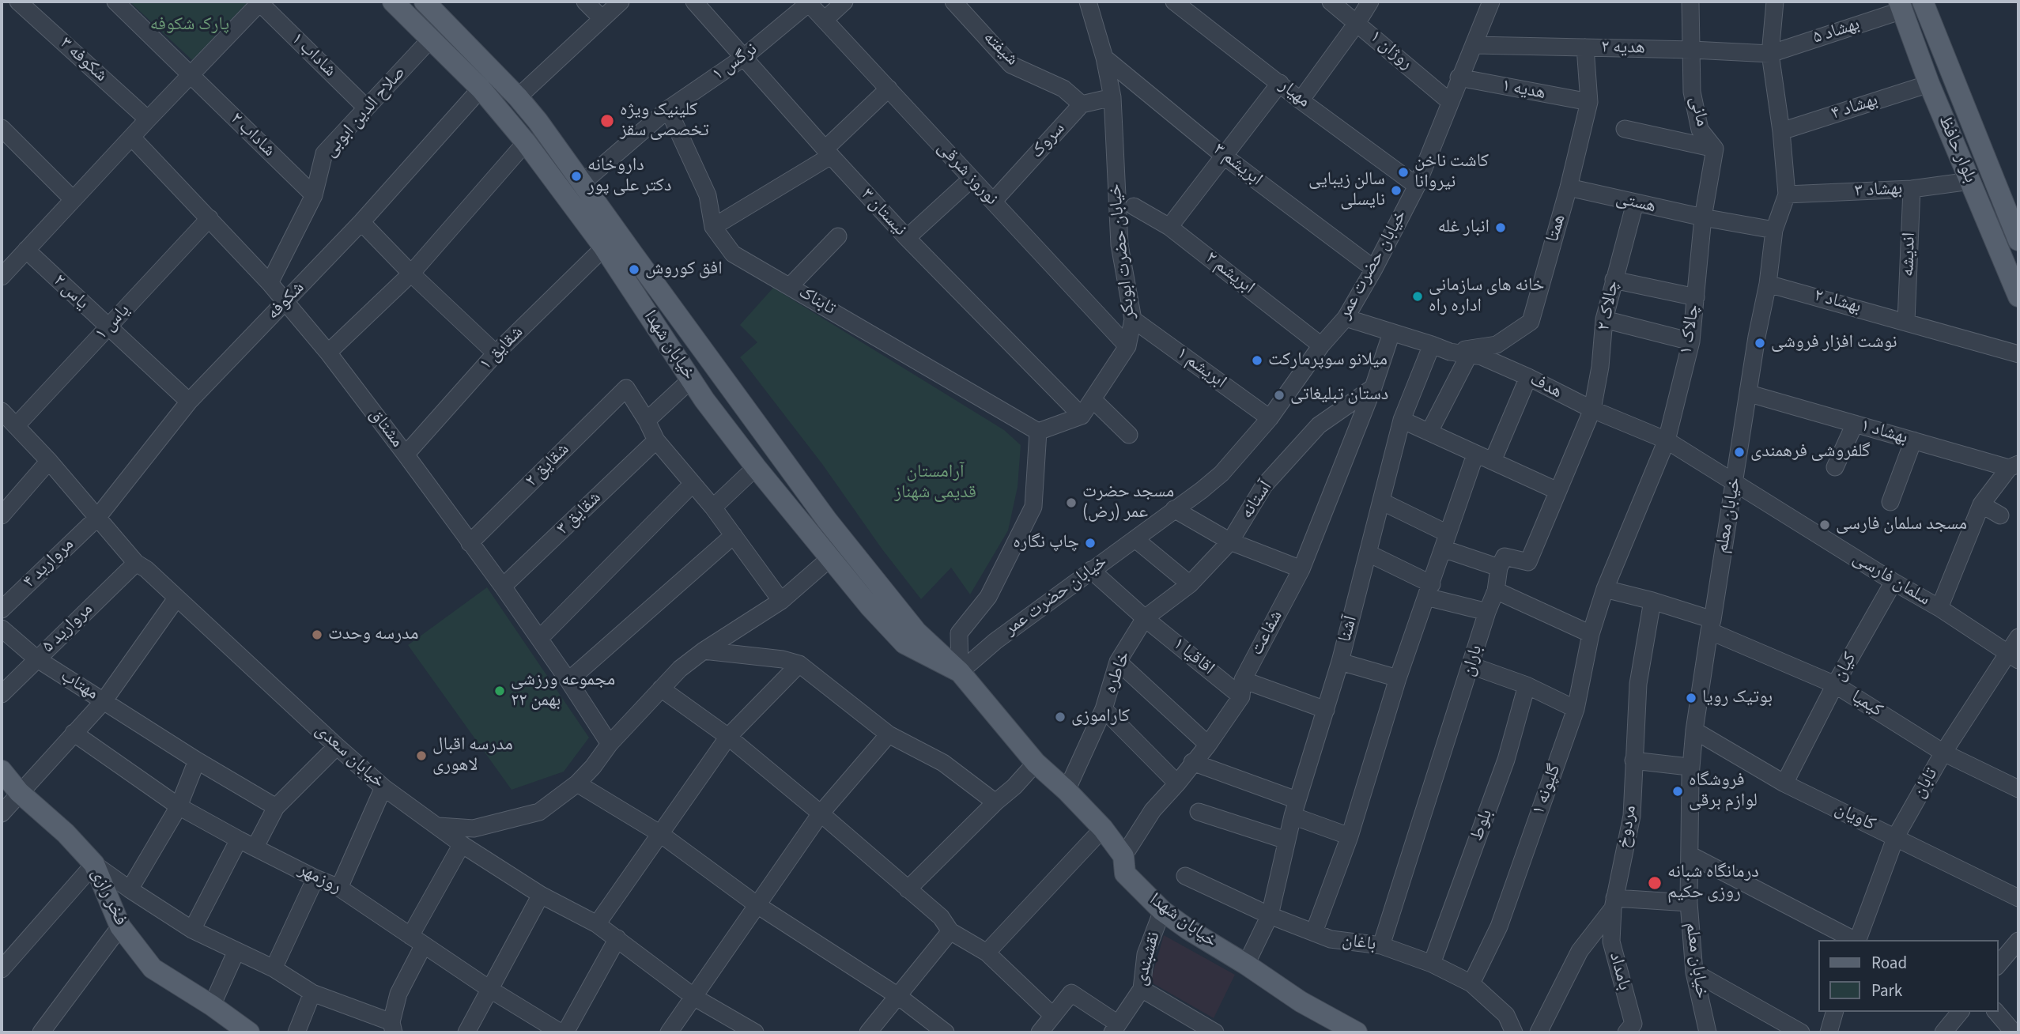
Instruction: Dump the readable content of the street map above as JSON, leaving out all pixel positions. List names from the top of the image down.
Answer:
{
  "streets": {
    "main road": ["بلوار حافظ", "خیابان شهدا", "فخر رازی"],
    "street": [
      "بهشاد ۵",
      "هدیه ۲",
      "شیفته",
      "روژان ۱",
      "شاداب ۱",
      "شکوفه ۳",
      "نرگس ۱",
      "هدیه ۱",
      "مهیار",
      "بهشاد ۴",
      "مانی",
      "صلاح الدین ابوبی",
      "شاداب ۲",
      "سروک",
      "ابریشم ۳",
      "نوروز شرقی",
      "بهشاد ۳",
      "هستی",
      "نیستان ۳",
      "همتا",
      "خیابان حضرت ابوبکر",
      "اندیشه",
      "خیابان حضرت عمر",
      "ابریشم ۲",
      "یاس ۲",
      "شکوفه",
      "تابناک",
      "بهشاد ۲",
      "چالاک ۲",
      "یاس ۱",
      "چالاک ۱",
      "شقایق ۱",
      "ابریشم ۱",
      "هدف",
      "مشتاق",
      "بهشاد ۱",
      "شقایق ۲",
      "آستانه",
      "شقایق ۳",
      "خیابان معلم",
      "مروارید ۴",
      "سلمان فارسی",
      "مروارید ۵",
      "آشنا",
      "شفاعت",
      "اقاقیا ۱",
      "باران",
      "کیان",
      "خاطره",
      "مهتاب",
      "کیمیا",
      "خیابان سعدی",
      "تابان",
      "گلپونه ۱",
      "کاویان",
      "بلوط",
      "مردوخ",
      "روزمهر",
      "باغان",
      "نقشبندی",
      "بامداد"
    ]
  },
  "crossings": [
    ["بهشاد ۵", "هدیه ۲"],
    ["بهشاد ۵", "بلوار حافظ"],
    ["بهشاد ۵", "خیابان معلم"],
    ["هدیه ۲", "مانی"],
    ["هدیه ۲", "همتا"],
    ["هدیه ۲", "خیابان حضرت عمر"],
    ["هدیه ۲", "خیابان معلم"],
    ["شیفته", "سروک"],
    ["روژان ۱", "خیابان حضرت عمر"],
    ["شاداب ۱", "صلاح الدین ابوبی"],
    ["نرگس ۱", "نوروز شرقی"],
    ["نرگس ۱", "نیستان ۳"],
    ["نرگس ۱", "تابناک"],
    ["نرگس ۱", "خیابان شهدا"],
    ["هدیه ۱", "همتا"],
    ["هدیه ۱", "خیابان حضرت عمر"],
    ["مهیار", "خیابان حضرت عمر"],
    ["بهشاد ۴", "بلوار حافظ"],
    ["بهشاد ۴", "خیابان معلم"],
    ["مانی", "هستی"],
    ["مانی", "چالاک ۱"],
    ["صلاح الدین ابوبی", "شاداب ۲"],
    ["صلاح الدین ابوبی", "خیابان شهدا"],
    ["صلاح الدین ابوبی", "مشتاق"],
    ["سروک", "نوروز شرقی"],
    ["بلوار حافظ", "بهشاد ۳"],
    ["ابریشم ۳", "خیابان حضرت ابوبکر"],
    ["ابریشم ۳", "خیابان حضرت عمر"],
    ["نوروز شرقی", "خیابان حضرت ابوبکر"],
    ["بهشاد ۳", "اندیشه"],
    ["بهشاد ۳", "خیابان معلم"],
    ["هستی", "همتا"],
    ["هستی", "چالاک ۲"],
    ["هستی", "چالاک ۱"],
    ["هستی", "خیابان معلم"],
    ["نیستان ۳", "خیابان حضرت ابوبکر"],
    ["همتا", "هدف"],
    ["خیابان حضرت ابوبکر", "ابریشم ۱"],
    ["اندیشه", "بهشاد ۲"],
    ["خیابان حضرت عمر", "ابریشم ۲"],
    ["خیابان حضرت عمر", "خیابان شهدا"],
    ["خیابان حضرت عمر", "ابریشم ۱"],
    ["خیابان حضرت عمر", "هدف"],
    ["خیابان حضرت عمر", "اقاقیا ۱"],
    ["یاس ۲", "شکوفه"],
    ["یاس ۲", "یاس ۱"],
    ["شکوفه", "خیابان شهدا"],
    ["شکوفه", "مشتاق"],
    ["شکوفه", "مروارید ۴"],
    ["شکوفه", "خیابان سعدی"],
    ["بهشاد ۲", "خیابان معلم"],
    ["چالاک ۲", "هدف"],
    ["یاس ۱", "مشتاق"],
    ["یاس ۱", "خیابان سعدی"],
    ["چالاک ۱", "هدف"],
    ["چالاک ۱", "کیمیا"],
    ["چالاک ۱", "گلپونه ۱"],
    ["خیابان شهدا", "شقایق ۱"],
    ["خیابان شهدا", "آشنا"],
    ["خیابان شهدا", "شفاعت"],
    ["خیابان شهدا", "خاطره"],
    ["خیابان شهدا", "نقشبندی"],
    ["شقایق ۱", "مشتاق"],
    ["هدف", "خیابان معلم"],
    ["هدف", "سلمان فارسی"],
    ["هدف", "آشنا"],
    ["هدف", "شفاعت"],
    ["مشتاق", "شقایق ۲"],
    ["مشتاق", "شقایق ۳"],
    ["بهشاد ۱", "خیابان معلم"],
    ["آستانه", "شفاعت"],
    ["آستانه", "اقاقیا ۱"],
    ["آستانه", "خاطره"],
    ["خیابان معلم", "سلمان فارسی"],
    ["خیابان معلم", "کیمیا"],
    ["خیابان معلم", "کاویان"],
    ["مروارید ۴", "خیابان سعدی"],
    ["سلمان فارسی", "کیان"],
    ["سلمان فارسی", "تابان"],
    ["مروارید ۵", "مهتاب"],
    ["مروارید ۵", "خیابان سعدی"],
    ["آشنا", "اقاقیا ۱"],
    ["آشنا", "باغان"],
    ["شفاعت", "اقاقیا ۱"],
    ["اقاقیا ۱", "خاطره"],
    ["باران", "باغان"],
    ["کیان", "کیمیا"],
    ["کیان", "کاویان"],
    ["کیمیا", "تابان"],
    ["کیمیا", "گلپونه ۱"],
    ["کیمیا", "مردوخ"],
    ["تابان", "کاویان"],
    ["گلپونه ۱", "باغان"],
    ["بلوط", "باغان"],
    ["مردوخ", "بامداد"]
  ],
  "parks": ["پارک شکوفه", "آرامستان قدیمی شهناز"],
  "places": [
    "کلینیک ویژه تخصصی سقز",
    "کاشت ناخن نیروانا",
    "داروخانه دکتر علی پور",
    "سالن زیبایی نایسلی",
    "انبار غله",
    "افق کوروش",
    "خانه های سازمانی اداره راه",
    "نوشت افزار فروشی",
    "میلانو سوپرمارکت",
    "دستان تبلیغاتی",
    "گلفروشی فرهمندی",
    "مسجد حضرت عمر (رض)",
    "مسجد سلمان فارسی",
    "چاپ نگاره",
    "مدرسه وحدت",
    "مجموعه ورزشی ۲۲ بهمن",
    "بوتیک رویا",
    "کاراموزی",
    "مدرسه اقبال لاهوری",
    "فروشگاه لوازم برقی",
    "درمانگاه شبانه روزی حکیم"
  ],
  "legend": ["Road", "Park"]
}
